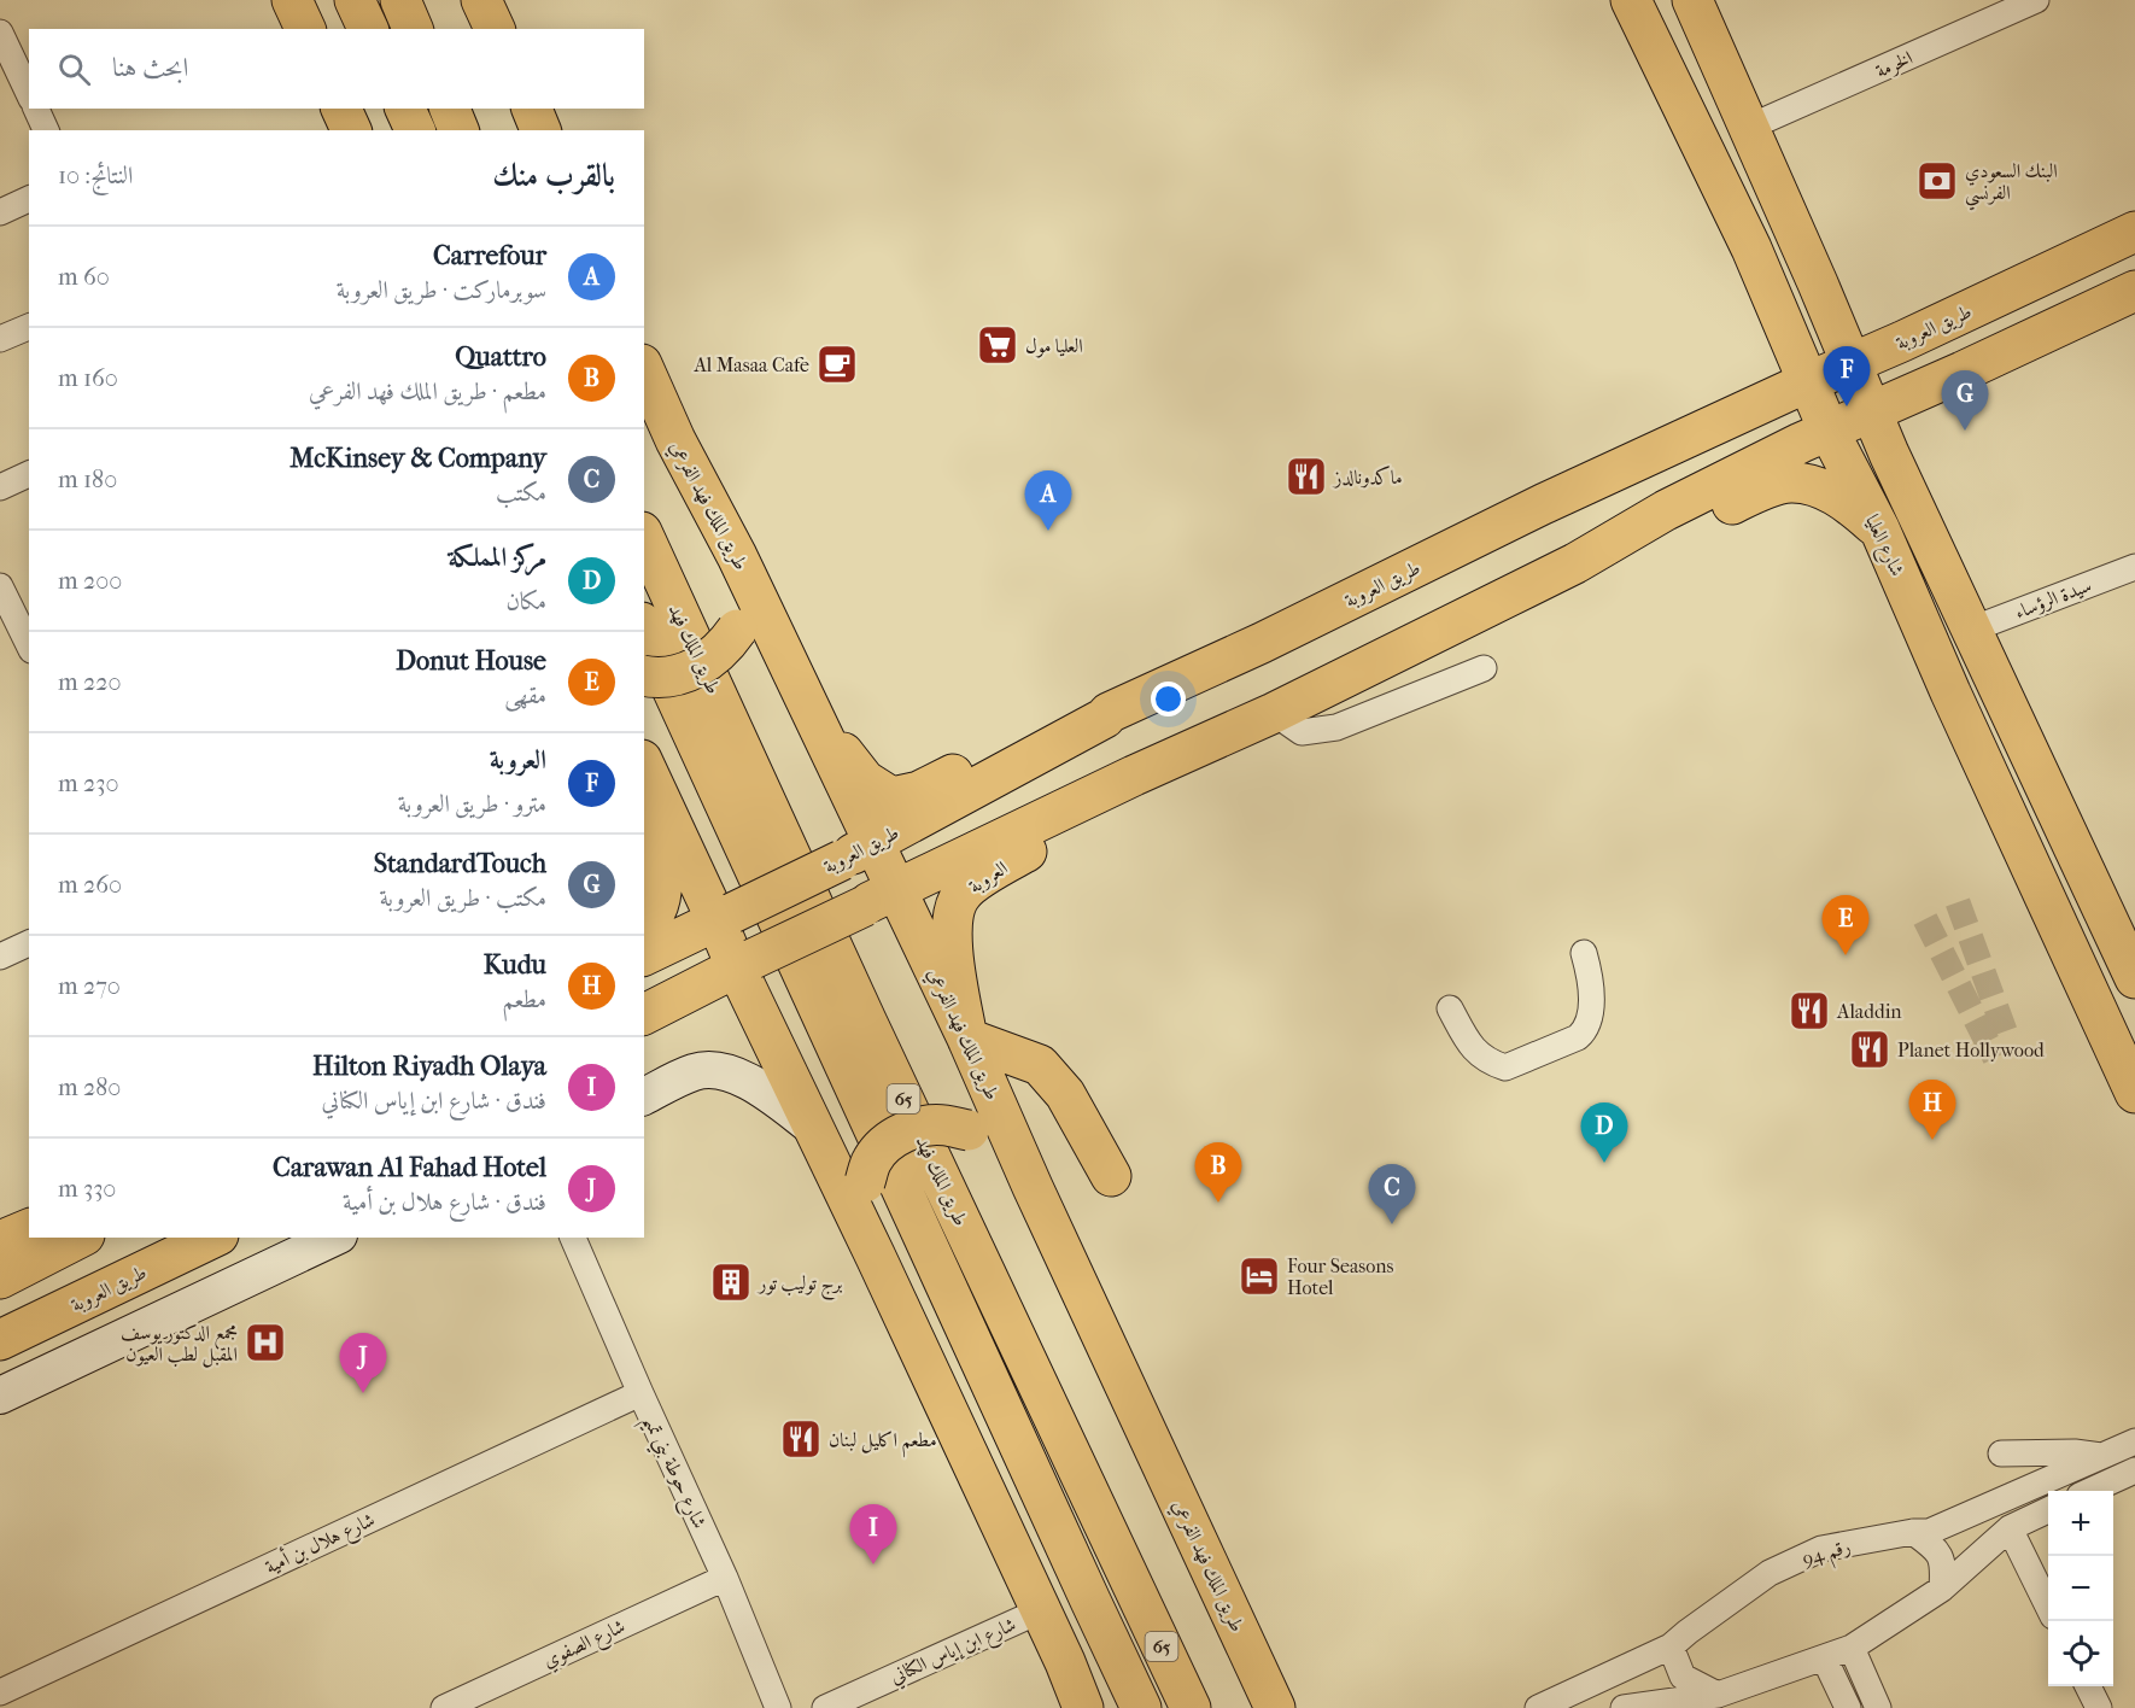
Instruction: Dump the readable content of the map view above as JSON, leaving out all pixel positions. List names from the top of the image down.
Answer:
{
  "streets": {
    "main road": [
      "طريق العروبة",
      "طريق الملك فهد الفرعي",
      "شارع العليا",
      "طريق الملك فهد",
      "العروبة",
      "65"
    ],
    "street": [
      "الخرمة",
      "سيدة الرؤساء",
      "شارع حوطة بني تميم",
      "شارع هلال بن أمية",
      "رقم 94",
      "شارع الصفوي",
      "شارع ابن إياس الكناني"
    ]
  },
  "crossings": [
    ["طريق العروبة", "طريق الملك فهد الفرعي"],
    ["طريق العروبة", "شارع العليا"],
    ["طريق الملك فهد الفرعي", "العروبة"],
    ["شارع حوطة بني تميم", "شارع هلال بن أمية"],
    ["شارع حوطة بني تميم", "شارع الصفوي"]
  ],
  "places": {
    "bank": ["البنك السعودي الفرنسي"],
    "supermarket": ["العليا مول"],
    "cafe": ["Al Masaa Cafe"],
    "restaurant": [
      "ماكدونالدز",
      "Aladdin",
      "Planet Hollywood",
      "مطعم اكليل لبنان"
    ],
    "hotel": ["Four Seasons Hotel"],
    "building": ["برج توليب تور"],
    "hospital": ["مجمع الدكتور يوسف المقبل لطب العيون"]
  },
  "page": {
    "search": "ابحث هنا",
    "heading": ["بالقرب منك", "النتائج: 10"],
    "list": [
      {
        "mark": "A",
        "name": "Carrefour",
        "note": "سوبرماركت · طريق العروبة",
        "value": "60 m"
      },
      {
        "mark": "B",
        "name": "Quattro",
        "note": "مطعم · طريق الملك فهد الفرعي",
        "value": "160 m"
      },
      {
        "mark": "C",
        "name": "McKinsey & Company",
        "note": "مكتب",
        "value": "180 m"
      },
      {
        "mark": "D",
        "name": "مركز المملكة",
        "note": "مكان",
        "value": "200 m"
      },
      {
        "mark": "E",
        "name": "Donut House",
        "note": "مقهى",
        "value": "220 m"
      },
      {
        "mark": "F",
        "name": "العروبة",
        "note": "مترو · طريق العروبة",
        "value": "230 m"
      },
      {
        "mark": "G",
        "name": "StandardTouch",
        "note": "مكتب · طريق العروبة",
        "value": "260 m"
      },
      {
        "mark": "H",
        "name": "Kudu",
        "note": "مطعم",
        "value": "270 m"
      },
      {
        "mark": "I",
        "name": "Hilton Riyadh Olaya",
        "note": "فندق · شارع ابن إياس الكناني",
        "value": "280 m"
      },
      {
        "mark": "J",
        "name": "Carawan Al Fahad Hotel",
        "note": "فندق · شارع هلال بن أمية",
        "value": "330 m"
      }
    ],
    "pins": [
      "F",
      "G",
      "A",
      "E",
      "H",
      "D",
      "B",
      "C",
      "J",
      "I"
    ],
    "map_buttons": ["+", "−"]
  }
}
